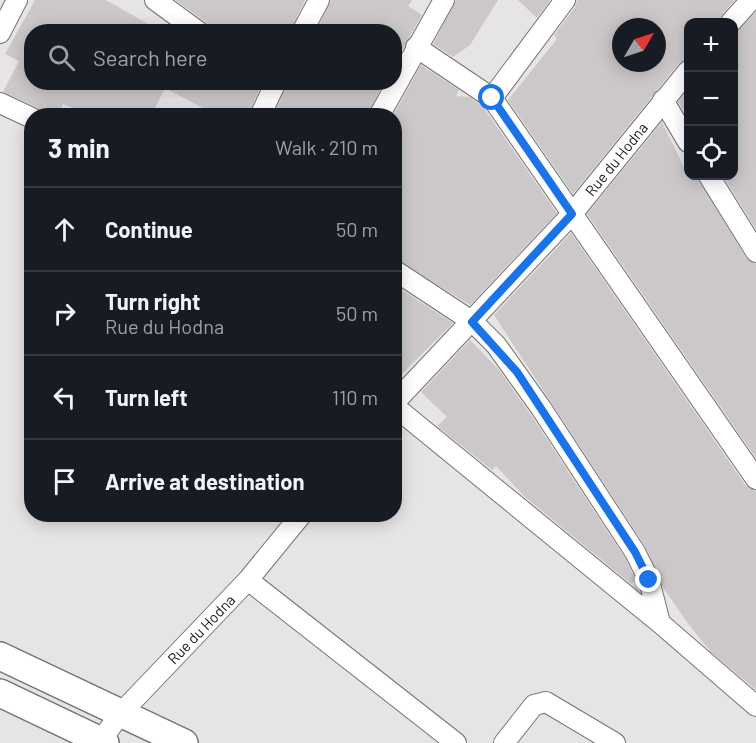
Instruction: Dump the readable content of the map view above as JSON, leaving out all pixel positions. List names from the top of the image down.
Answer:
{
  "streets": {
    "street": ["Rue du Hodna"]
  },
  "north": "top right",
  "page": {
    "map_buttons": ["+", "−"],
    "search": "Search here",
    "heading": ["3 min", "Walk · 210 m"],
    "list": [
      ["Continue", "50 m"],
      ["Turn right", "Rue du Hodna", "50 m"],
      ["Turn left", "110 m"],
      "Arrive at destination"
    ]
  }
}
